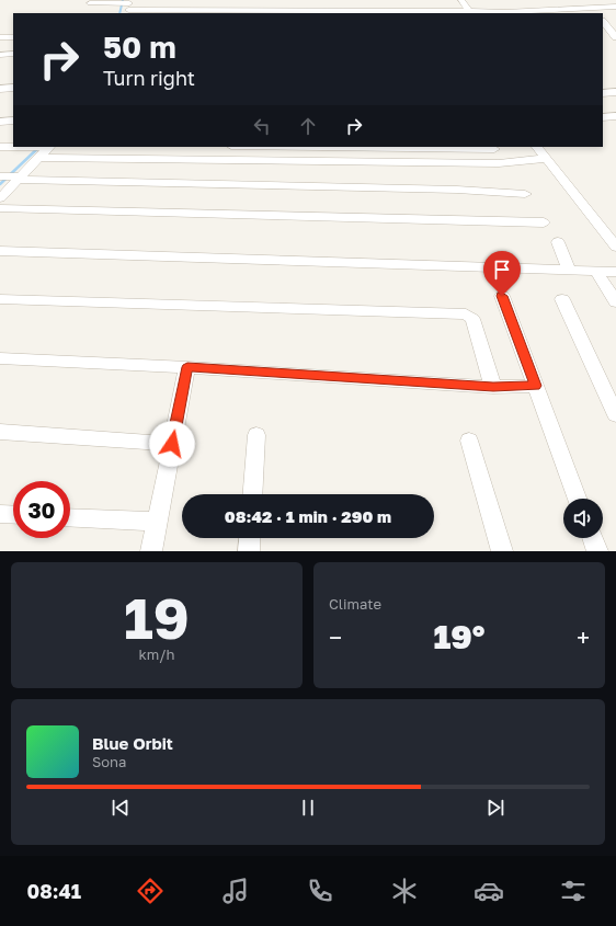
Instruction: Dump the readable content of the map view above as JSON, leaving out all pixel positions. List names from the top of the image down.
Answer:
{
  "page": {
    "turn": ["50 m", "Turn right"],
    "limit": "30",
    "trip": "08:42 · 1 min · 290 m",
    "tile": [
      ["19", "km/h"],
      "Climate"
    ],
    "heat": ["−", "19°", "+"],
    "song": ["Blue Orbit", "Sona"],
    "tabs": "08:41"
  }
}
